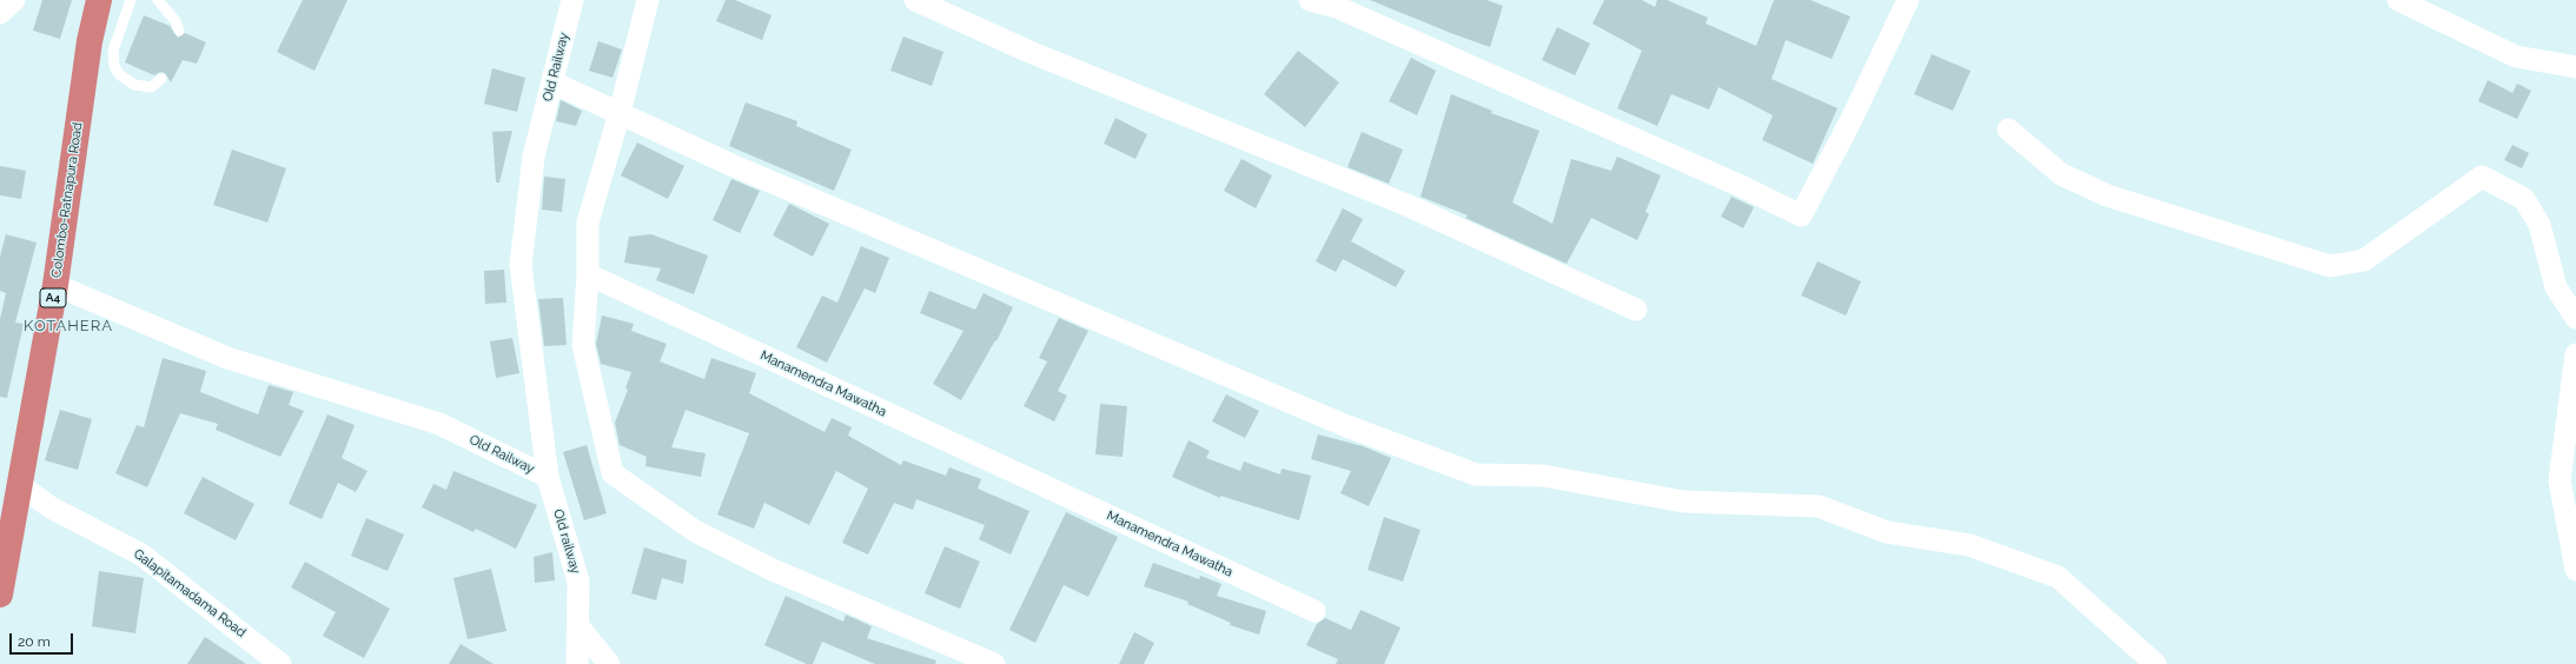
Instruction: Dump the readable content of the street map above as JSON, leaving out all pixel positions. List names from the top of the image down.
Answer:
{
  "streets": {
    "highway": ["Colombo-Ratnapura Road", "A4"],
    "street": [
      "Old Railway",
      "Manamendra Mawatha",
      "Old railway",
      "Galapitamadama Road"
    ]
  },
  "crossings": [
    ["Old Railway", "Colombo-Ratnapura Road"],
    ["Old Railway", "Old railway"],
    ["Colombo-Ratnapura Road", "Galapitamadama Road"]
  ],
  "districts": ["KOTAHERA"],
  "scale_bar": "20 m"
}
